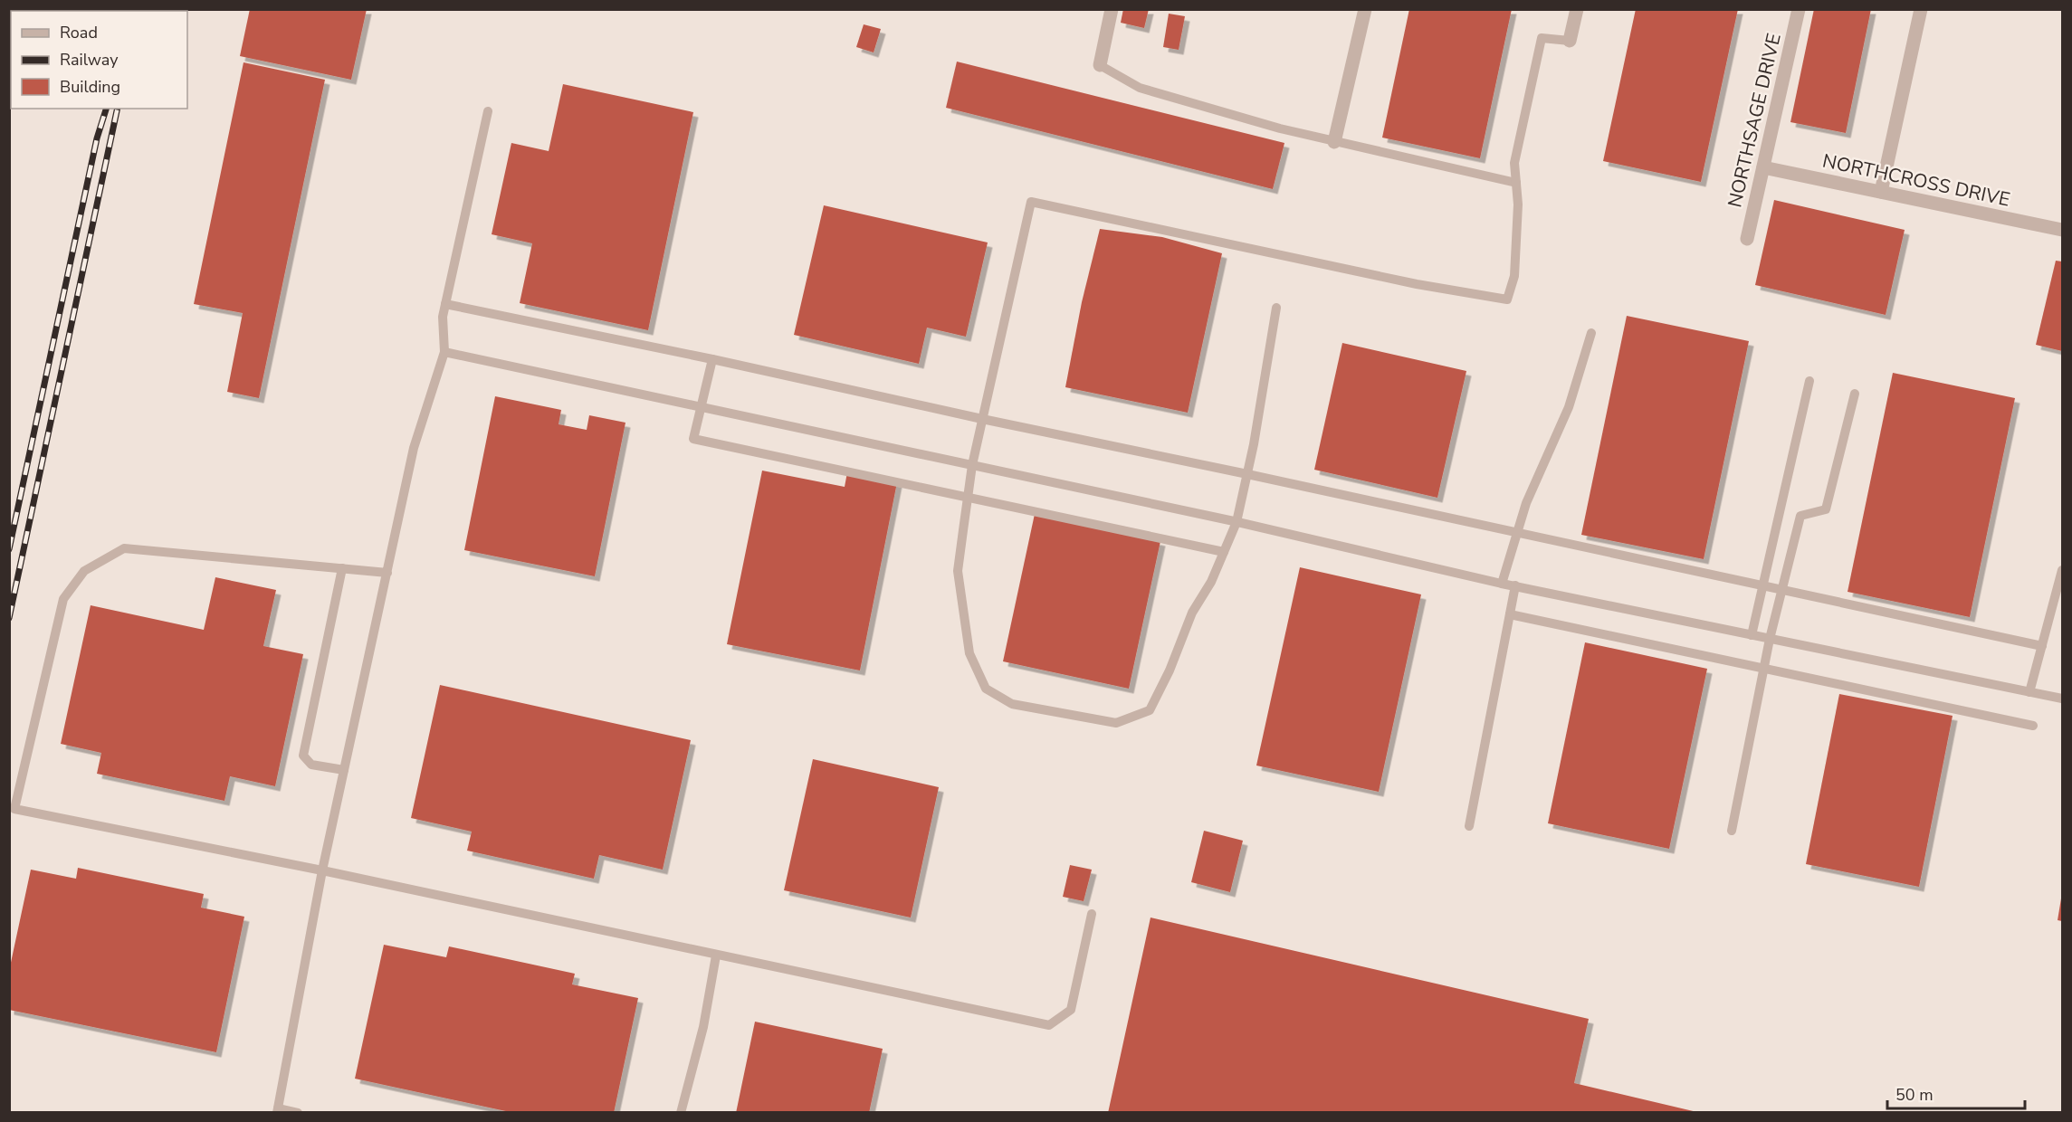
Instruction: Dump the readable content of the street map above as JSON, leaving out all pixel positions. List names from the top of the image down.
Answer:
{
  "streets": {
    "street": ["NORTHSAGE DRIVE", "NORTHCROSS DRIVE"]
  },
  "crossings": [
    ["NORTHSAGE DRIVE", "NORTHCROSS DRIVE"]
  ],
  "legend": ["Road", "Railway", "Building"],
  "scale_bar": "50 m"
}
